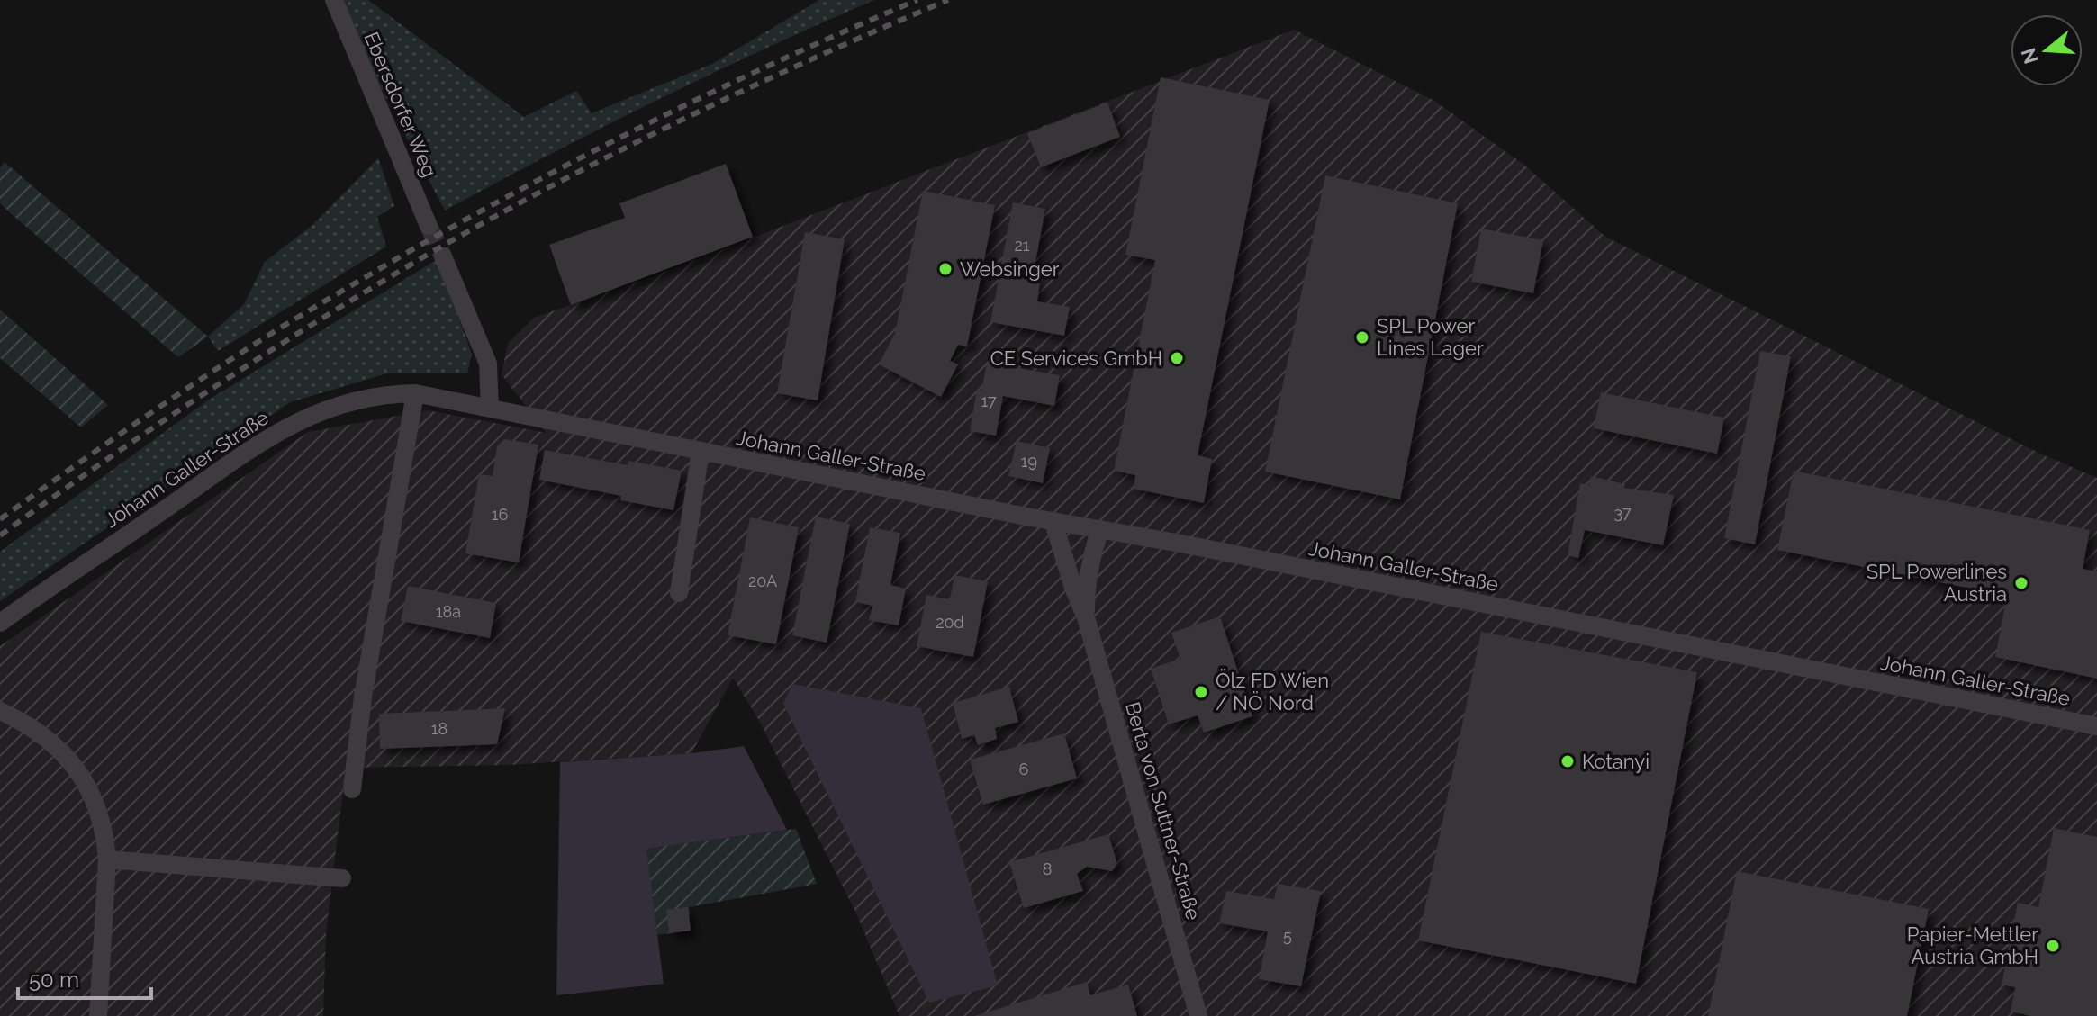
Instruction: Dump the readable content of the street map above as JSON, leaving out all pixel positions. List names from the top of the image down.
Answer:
{
  "streets": {
    "street": ["Ebersdorfer Weg", "Johann Galler-Straße", "Berta von Suttner-Straße"]
  },
  "crossings": [
    ["Johann Galler-Straße", "Berta von Suttner-Straße"]
  ],
  "places": [
    "Websinger",
    "SPL Power Lines Lager",
    "CE Services GmbH",
    "SPL Powerlines Austria",
    "Ölz FD Wien / NÖ Nord",
    "Kotanyi",
    "Papier-Mettler Austria GmbH"
  ],
  "house_numbers": [
    "21",
    "17",
    "19",
    "37",
    "16",
    "20A",
    "18a",
    "20d",
    "18",
    "6",
    "8",
    "5"
  ],
  "scale_bar": "50 m",
  "north": "left"
}
